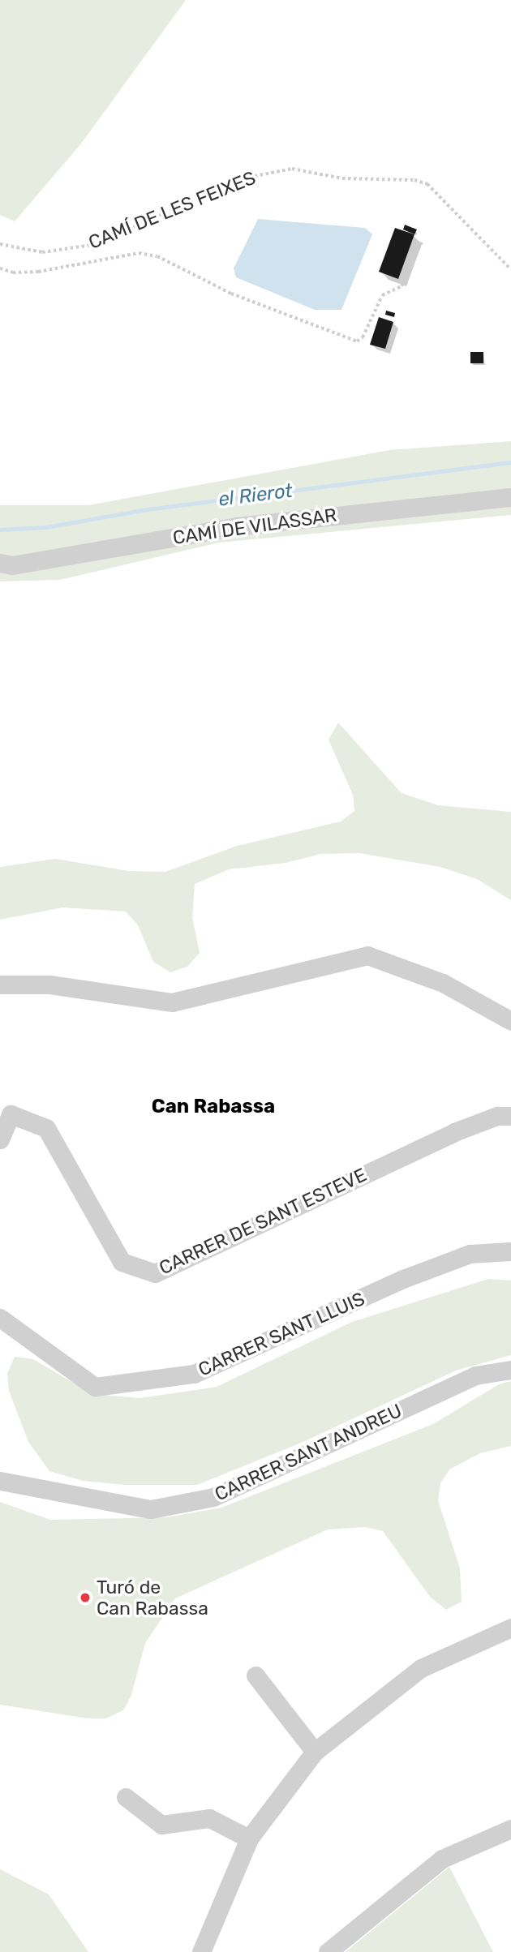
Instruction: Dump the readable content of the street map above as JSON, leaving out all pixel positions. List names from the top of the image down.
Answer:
{
  "streets": {
    "street": [
      "CAMÍ DE VILASSAR",
      "CARRER DE SANT ESTEVE",
      "CARRER SANT LLUIS",
      "CARRER SANT ANDREU"
    ],
    "path": ["CAMÍ DE LES FEIXES"]
  },
  "districts": ["Can Rabassa"],
  "water": ["el Rierot"],
  "places": ["Turó de Can Rabassa"]
}
